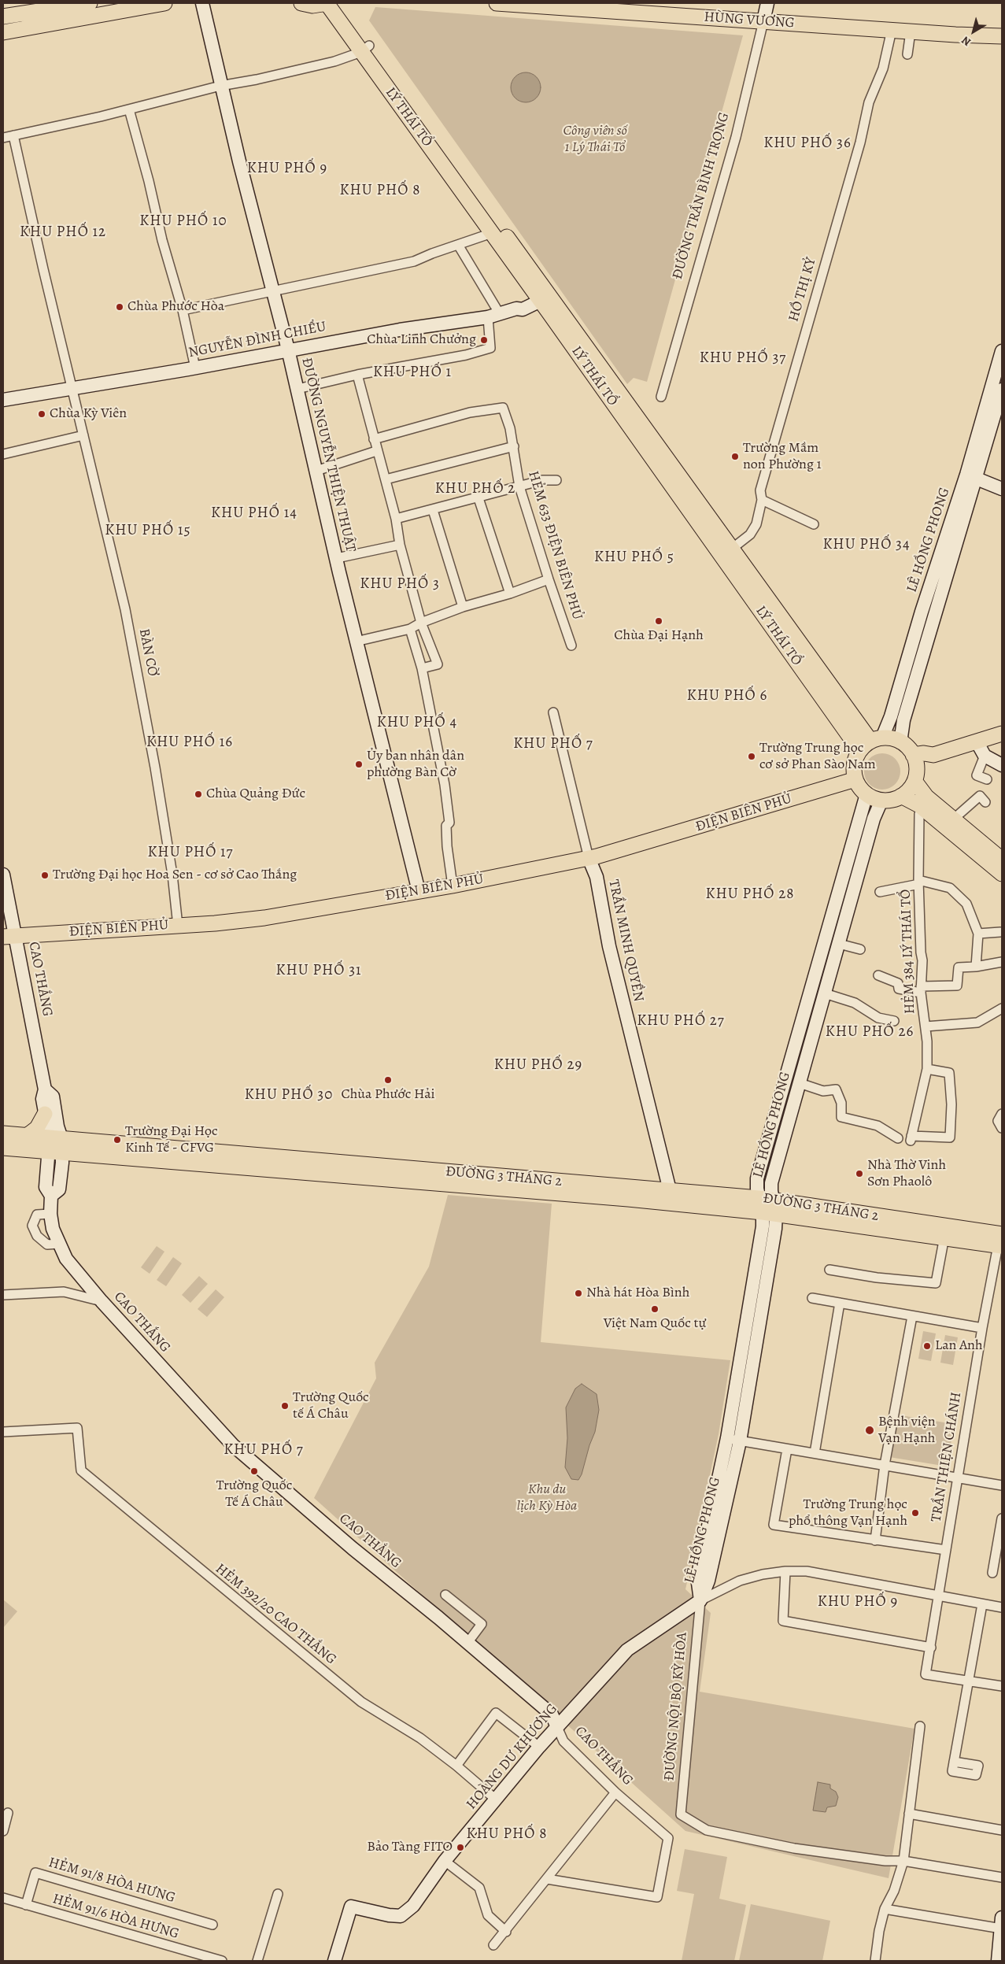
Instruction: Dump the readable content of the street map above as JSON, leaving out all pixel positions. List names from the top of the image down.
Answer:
{
  "streets": {
    "main road": [
      "HÙNG VƯƠNG",
      "LÝ THÁI TỔ",
      "ĐIỆN BIÊN PHỦ",
      "ĐƯỜNG 3 THÁNG 2"
    ],
    "street": [
      "ĐƯỜNG TRẦN BÌNH TRỌNG",
      "HỒ THỊ KỶ",
      "NGUYỄN ĐÌNH CHIỂU",
      "ĐƯỜNG NGUYỄN THIỆN THUẬT",
      "LÊ HỒNG PHONG",
      "HẺM 633 ÐIỆN BIÊN PHỦ",
      "BÀN CỜ",
      "TRẦN MINH QUYỀN",
      "HẺM 384 LÝ THÁI TỔ",
      "CAO THẮNG",
      "TRẦN THIỆN CHÁNH",
      "HẺM 392/20 CAO THẮNG",
      "ĐƯỜNG NỘI BỘ KỲ HÒA",
      "HOÀNG DƯ KHƯƠNG",
      "HẺM 91/8 HÒA HƯNG",
      "HẺM 91/6 HÒA HƯNG"
    ]
  },
  "crossings": [
    ["HÙNG VƯƠNG", "ĐƯỜNG TRẦN BÌNH TRỌNG"],
    ["HÙNG VƯƠNG", "HỒ THỊ KỶ"],
    ["LÝ THÁI TỔ", "HỒ THỊ KỶ"],
    ["LÝ THÁI TỔ", "NGUYỄN ĐÌNH CHIỂU"],
    ["LÝ THÁI TỔ", "LÊ HỒNG PHONG"],
    ["LÝ THÁI TỔ", "ĐIỆN BIÊN PHỦ"],
    ["NGUYỄN ĐÌNH CHIỂU", "ĐƯỜNG NGUYỄN THIỆN THUẬT"],
    ["NGUYỄN ĐÌNH CHIỂU", "BÀN CỜ"],
    ["ĐƯỜNG NGUYỄN THIỆN THUẬT", "ĐIỆN BIÊN PHỦ"],
    ["LÊ HỒNG PHONG", "ĐIỆN BIÊN PHỦ"],
    ["LÊ HỒNG PHONG", "ĐƯỜNG 3 THÁNG 2"],
    ["LÊ HỒNG PHONG", "ĐƯỜNG NỘI BỘ KỲ HÒA"],
    ["LÊ HỒNG PHONG", "HOÀNG DƯ KHƯƠNG"],
    ["BÀN CỜ", "ĐIỆN BIÊN PHỦ"],
    ["ĐIỆN BIÊN PHỦ", "TRẦN MINH QUYỀN"],
    ["ĐIỆN BIÊN PHỦ", "CAO THẮNG"],
    ["TRẦN MINH QUYỀN", "ĐƯỜNG 3 THÁNG 2"],
    ["CAO THẮNG", "ĐƯỜNG 3 THÁNG 2"],
    ["CAO THẮNG", "HOÀNG DƯ KHƯƠNG"],
    ["ĐƯỜNG 3 THÁNG 2", "TRẦN THIỆN CHÁNH"],
    ["HẺM 392/20 CAO THẮNG", "HOÀNG DƯ KHƯƠNG"],
    ["ĐƯỜNG NỘI BỘ KỲ HÒA", "HOÀNG DƯ KHƯƠNG"],
    ["HẺM 91/8 HÒA HƯNG", "HẺM 91/6 HÒA HƯNG"]
  ],
  "districts": [
    "KHU PHỐ 36",
    "KHU PHỐ 9",
    "KHU PHỐ 8",
    "KHU PHỐ 10",
    "KHU PHỐ 12",
    "KHU PHỐ 37",
    "KHU PHỐ 1",
    "KHU PHỐ 2",
    "KHU PHỐ 14",
    "KHU PHỐ 15",
    "KHU PHỐ 34",
    "KHU PHỐ 5",
    "KHU PHỐ 3",
    "KHU PHỐ 6",
    "KHU PHỐ 4",
    "KHU PHỐ 16",
    "KHU PHỐ 7",
    "KHU PHỐ 17",
    "KHU PHỐ 28",
    "KHU PHỐ 31",
    "KHU PHỐ 27",
    "KHU PHỐ 26",
    "KHU PHỐ 29",
    "KHU PHỐ 30",
    "KHU PHỐ 7",
    "KHU PHỐ 9",
    "KHU PHỐ 8"
  ],
  "parks": ["Công viên số 1 Lý Thái Tổ", "Khu du lịch Kỳ Hòa"],
  "places": [
    "Chùa Phước Hòa",
    "Chùa Linh Chưởng",
    "Chùa Kỳ Viên",
    "Trường Mầm non Phường 1",
    "Chùa Đại Hạnh",
    "Trường Trung học cơ sở Phan Sào Nam",
    "Ủy ban nhân dân phường Bàn Cờ",
    "Chùa Quảng Đức",
    "Trường Đại học Hoa Sen - cơ sở Cao Thắng",
    "Chùa Phước Hải",
    "Trường Đại Học Kinh Tế - CFVG",
    "Nhà Thờ Vinh Sơn Phaolô",
    "Nhà hát Hòa Bình",
    "Việt Nam Quốc tự",
    "Lan Anh",
    "Trường Quốc tế Á Châu",
    "Bệnh viện Vạn Hạnh",
    "Trường Quốc Tế Á Châu",
    "Trường Trung học phổ thông Vạn Hạnh",
    "Bảo Tàng FITO"
  ],
  "north": "bottom left"
}
